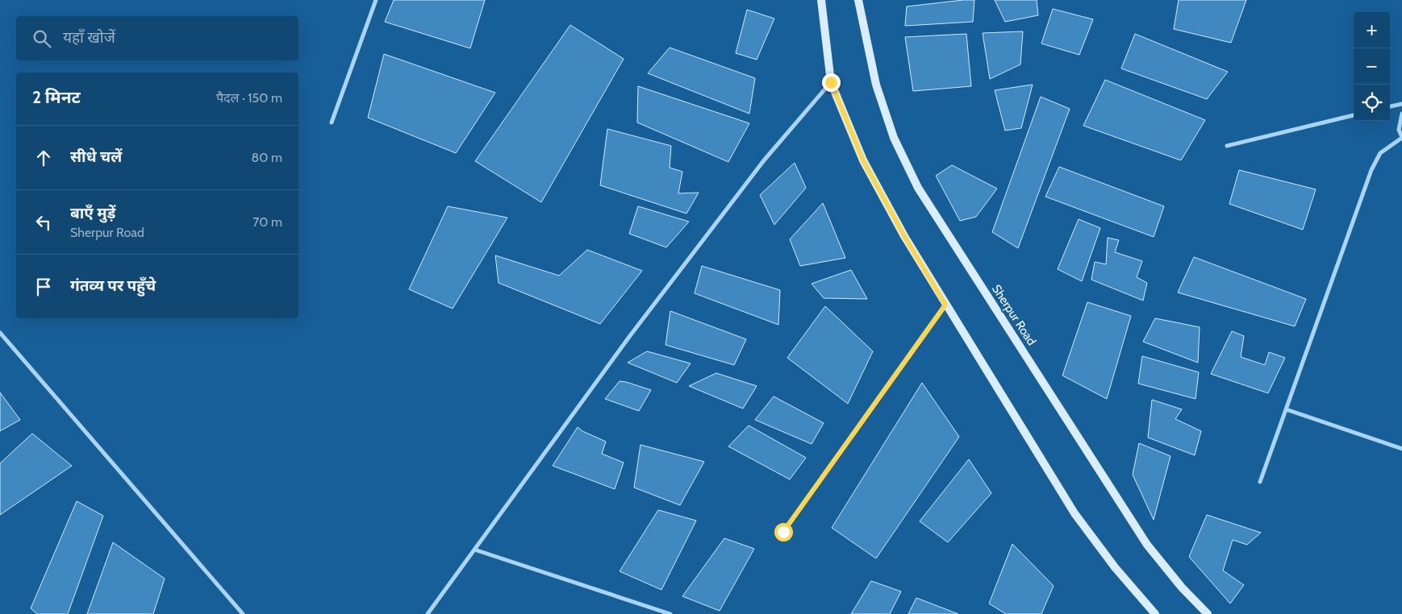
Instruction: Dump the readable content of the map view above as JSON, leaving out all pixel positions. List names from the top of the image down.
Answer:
{
  "streets": {
    "street": ["Sherpur Road"]
  },
  "page": {
    "map_buttons": ["+", "−"],
    "search": "यहाँ खोजें",
    "heading": ["2 मिनट", "पैदल · 150 m"],
    "list": [
      ["सीधे चलें", "80 m"],
      ["बाएँ मुड़ें", "Sherpur Road", "70 m"],
      "गंतव्य पर पहुँचे"
    ]
  }
}
